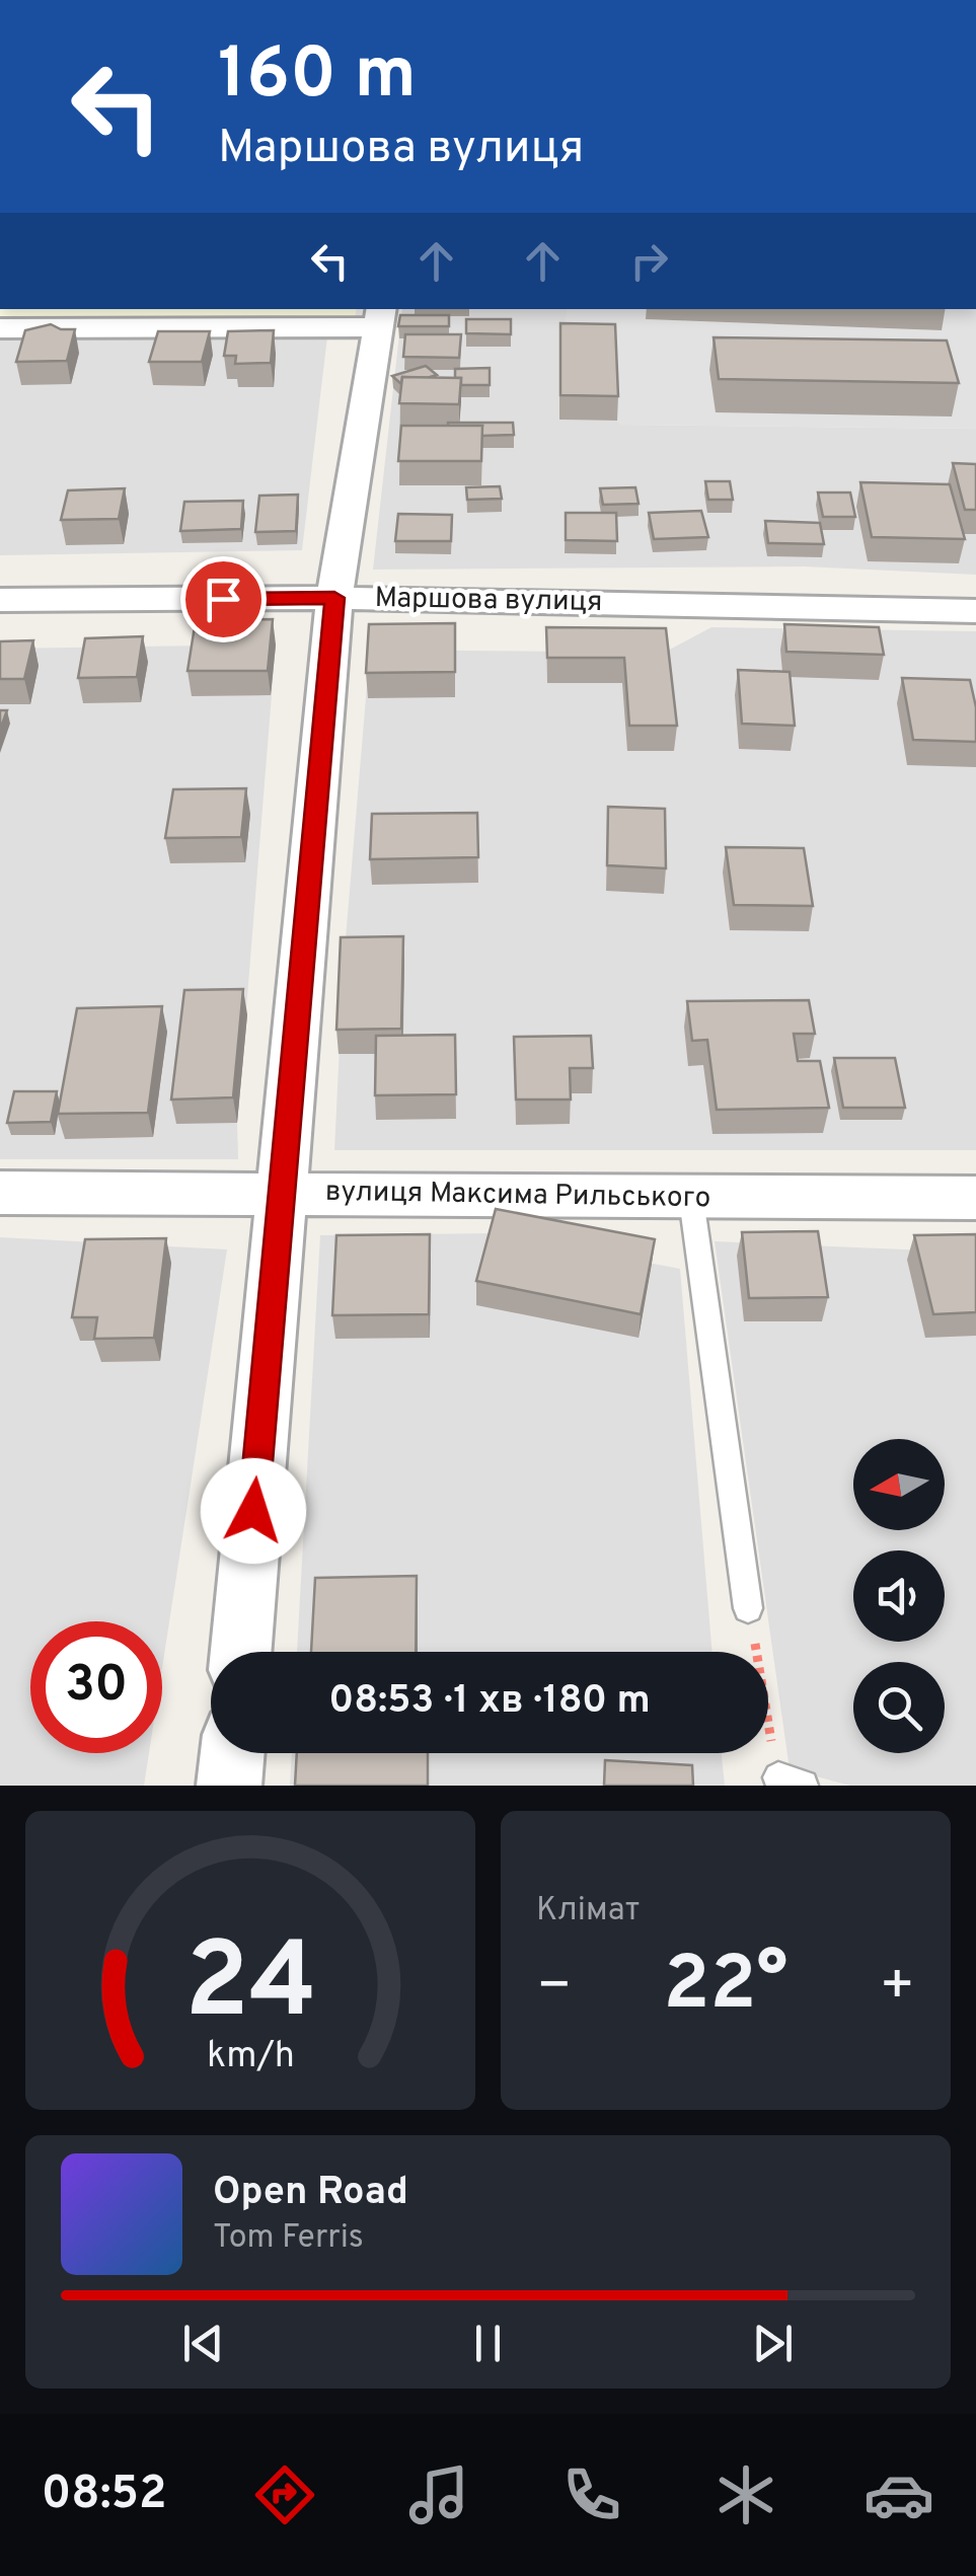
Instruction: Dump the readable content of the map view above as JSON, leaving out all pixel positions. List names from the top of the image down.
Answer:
{
  "streets": {
    "street": ["Маршова вулиця", "вулиця Максима Рильського"]
  },
  "north": "left",
  "page": {
    "turn": ["160 m", "Маршова вулиця"],
    "limit": "30",
    "trip": "08:53 · 1 хв · 180 m",
    "tile": "Клімат",
    "heat": ["−", "22°", "+"],
    "song": ["Open Road", "Tom Ferris"],
    "tabs": "08:52",
    "gauge": ["24", "km/h"]
  }
}
